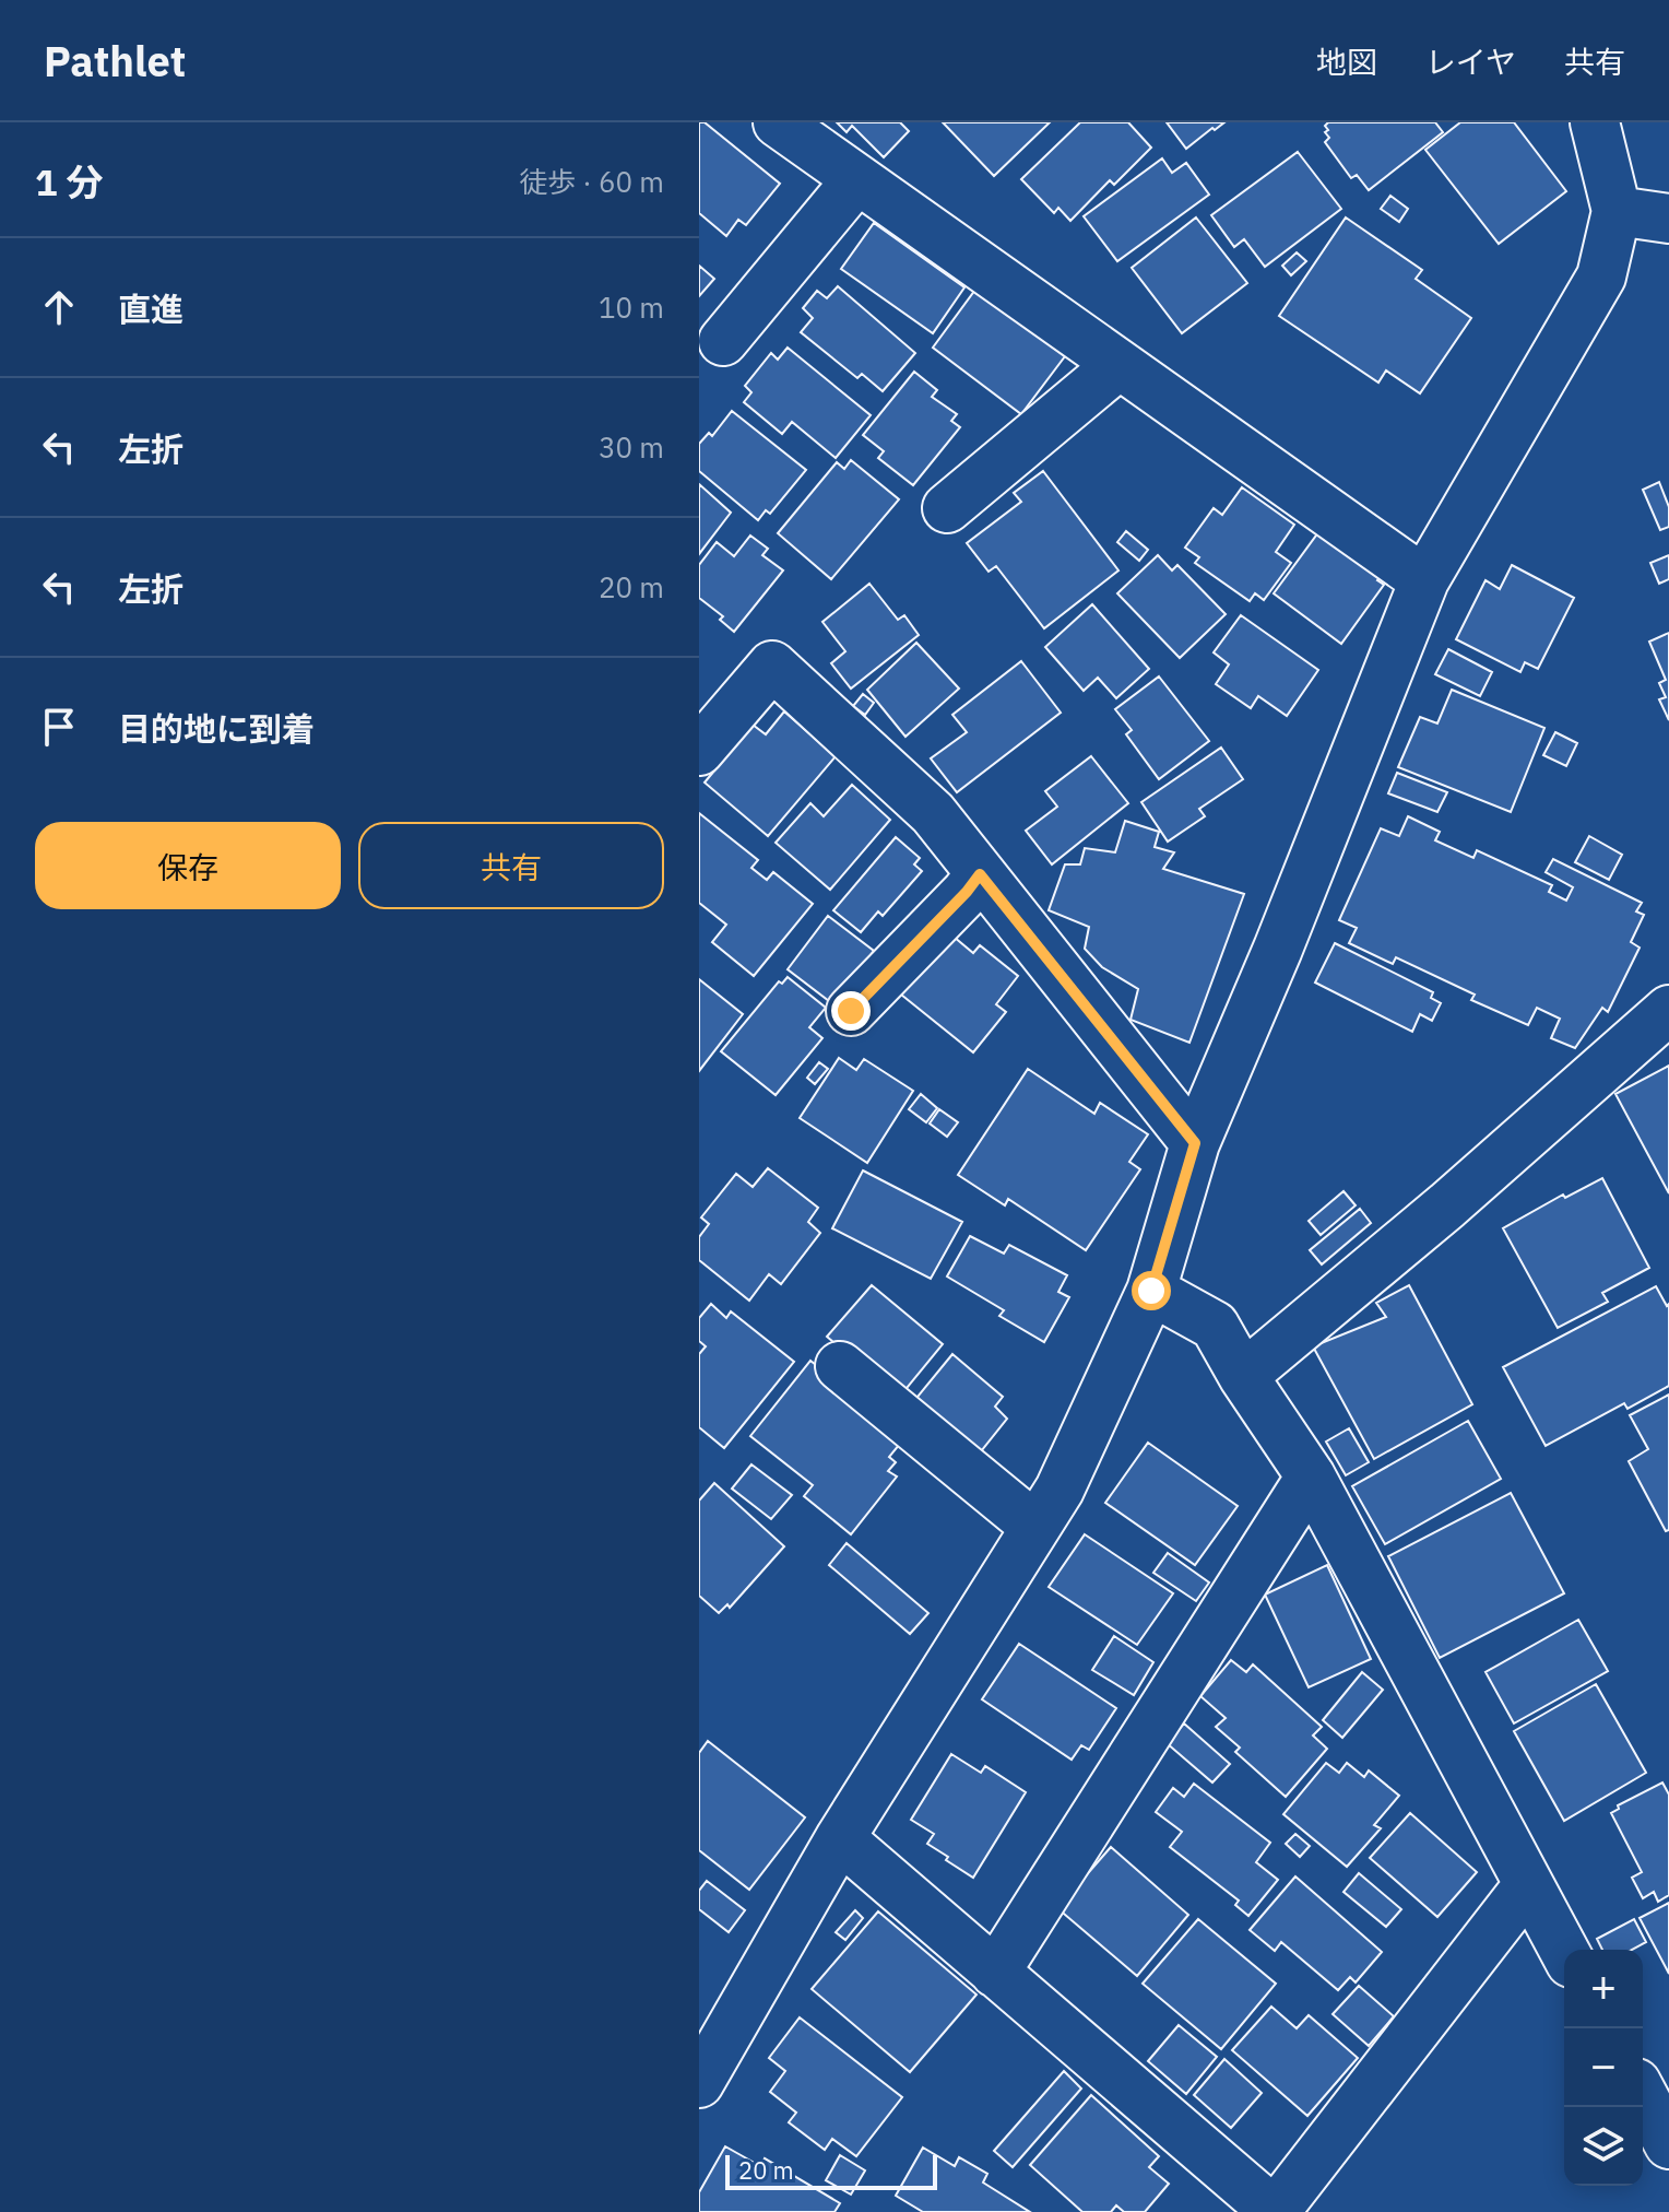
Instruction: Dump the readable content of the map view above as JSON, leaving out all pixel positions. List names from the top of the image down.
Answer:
{
  "scale_bar": "20 m",
  "page": {
    "header": "Pathlet",
    "nav": ["地図", "レイヤ", "共有"],
    "heading": ["1 分", "徒歩 · 60 m"],
    "list": [
      ["直進", "10 m"],
      ["左折", "30 m"],
      ["左折", "20 m"],
      "目的地に到着"
    ],
    "buttons": ["保存", "共有"],
    "map_buttons": ["+", "−"],
    "scale": "20 m"
  }
}
